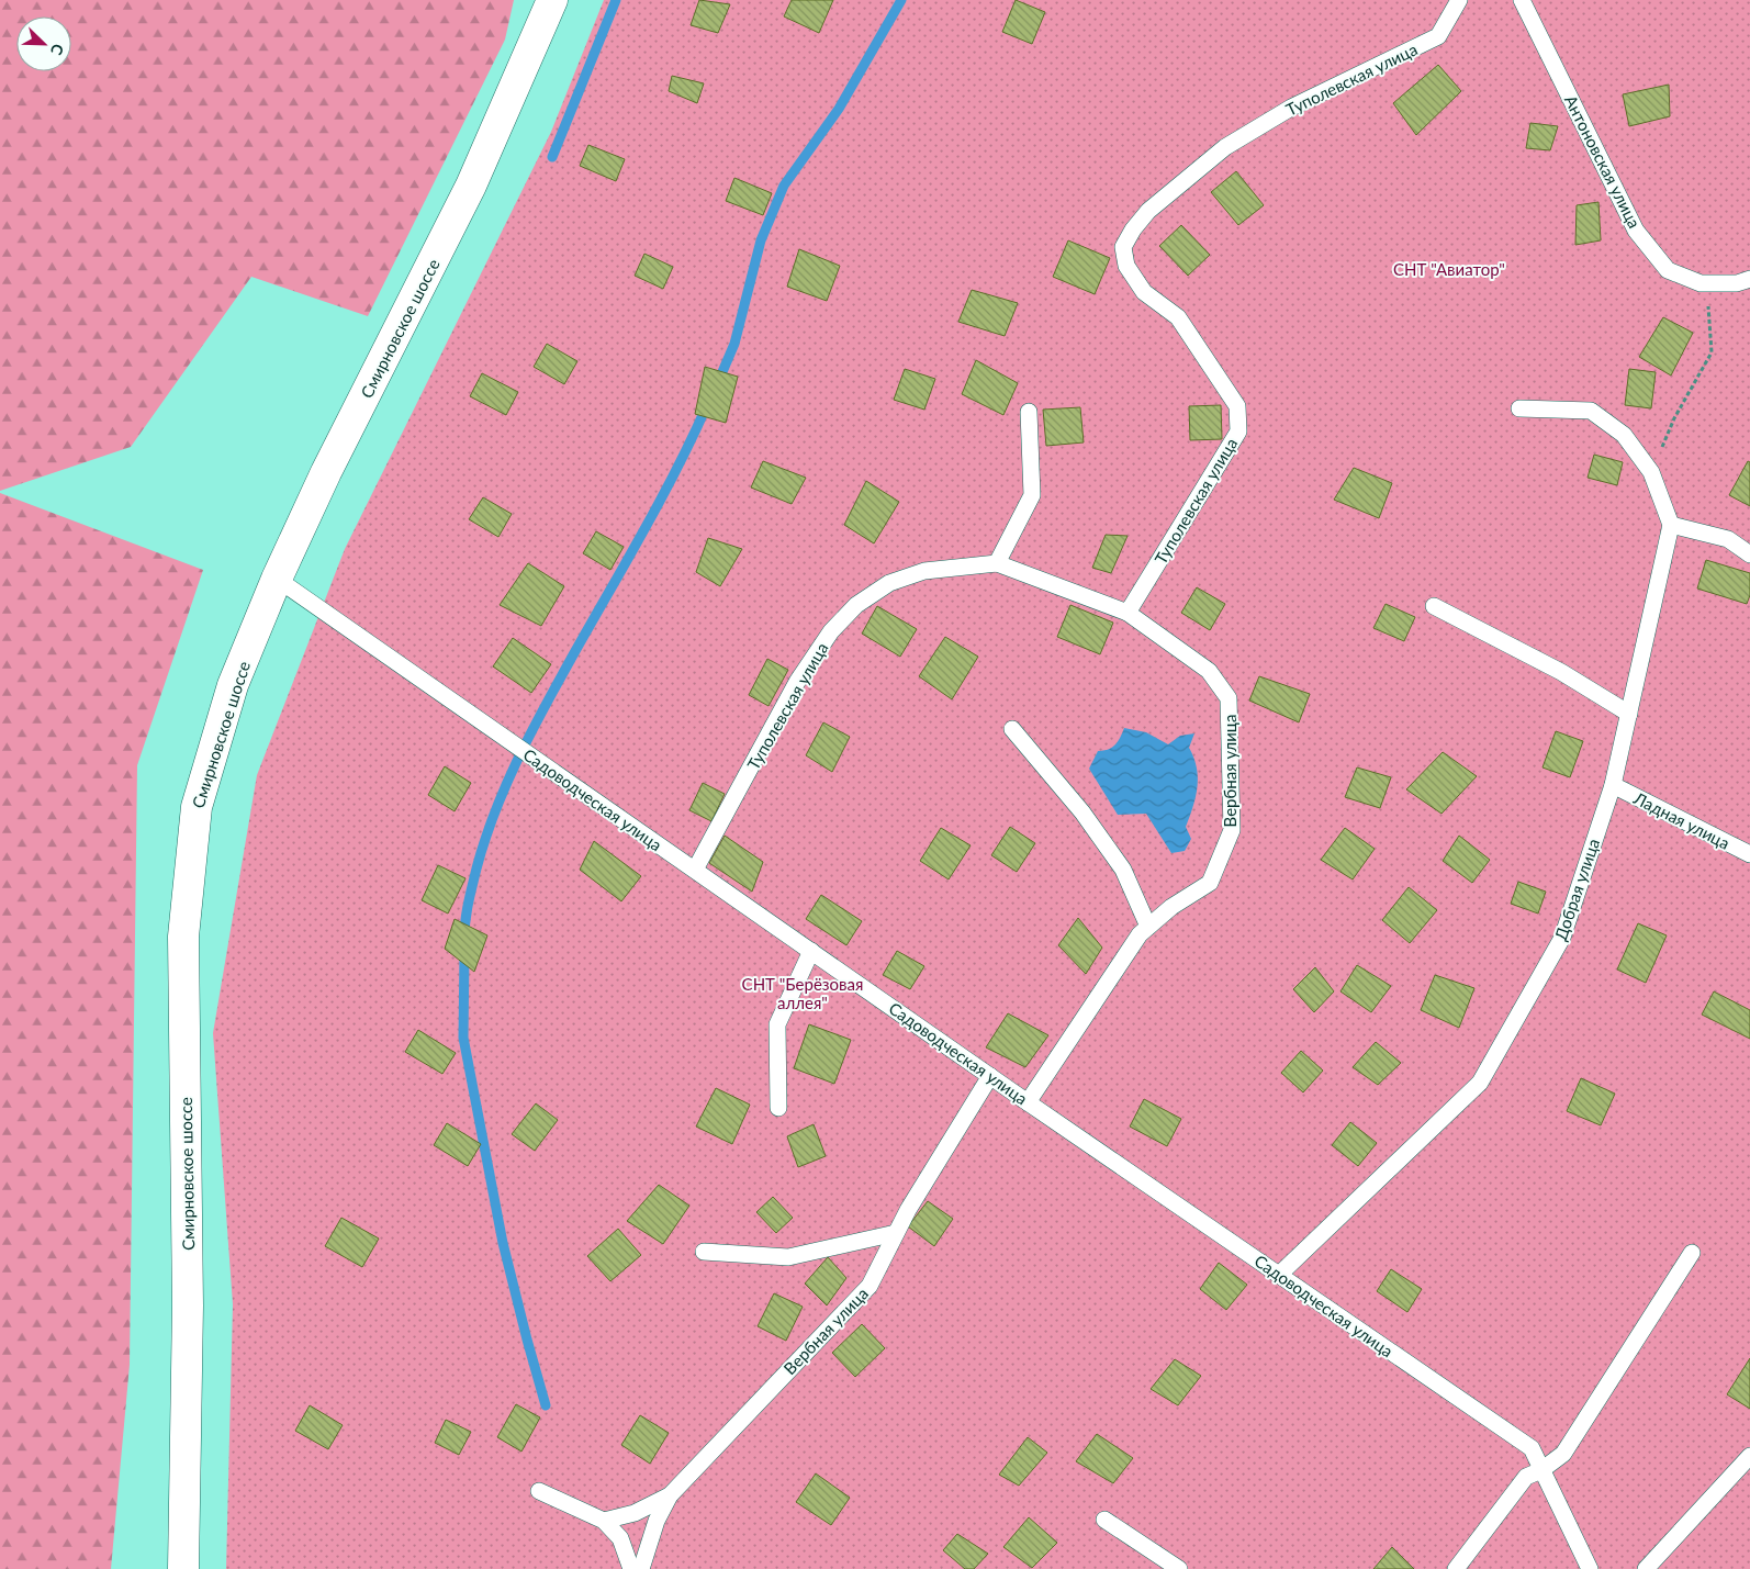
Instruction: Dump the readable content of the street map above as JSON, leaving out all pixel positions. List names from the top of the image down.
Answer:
{
  "streets": {
    "main road": ["Смирновское шоссе"],
    "lane": [
      "Туполевская улица",
      "Антоновская улица",
      "Вербная улица",
      "Садоводческая улица",
      "Ладная улица",
      "Добрая улица"
    ]
  },
  "crossings": [
    ["Туполевская улица", "Вербная улица"],
    ["Туполевская улица", "Садоводческая улица"],
    ["Смирновское шоссе", "Садоводческая улица"],
    ["Вербная улица", "Садоводческая улица"],
    ["Садоводческая улица", "Добрая улица"],
    ["Ладная улица", "Добрая улица"]
  ],
  "parks": ["СНТ \"Авиатор\"", "СНТ \"Берёзовая аллея\""],
  "north": "bottom right"
}
